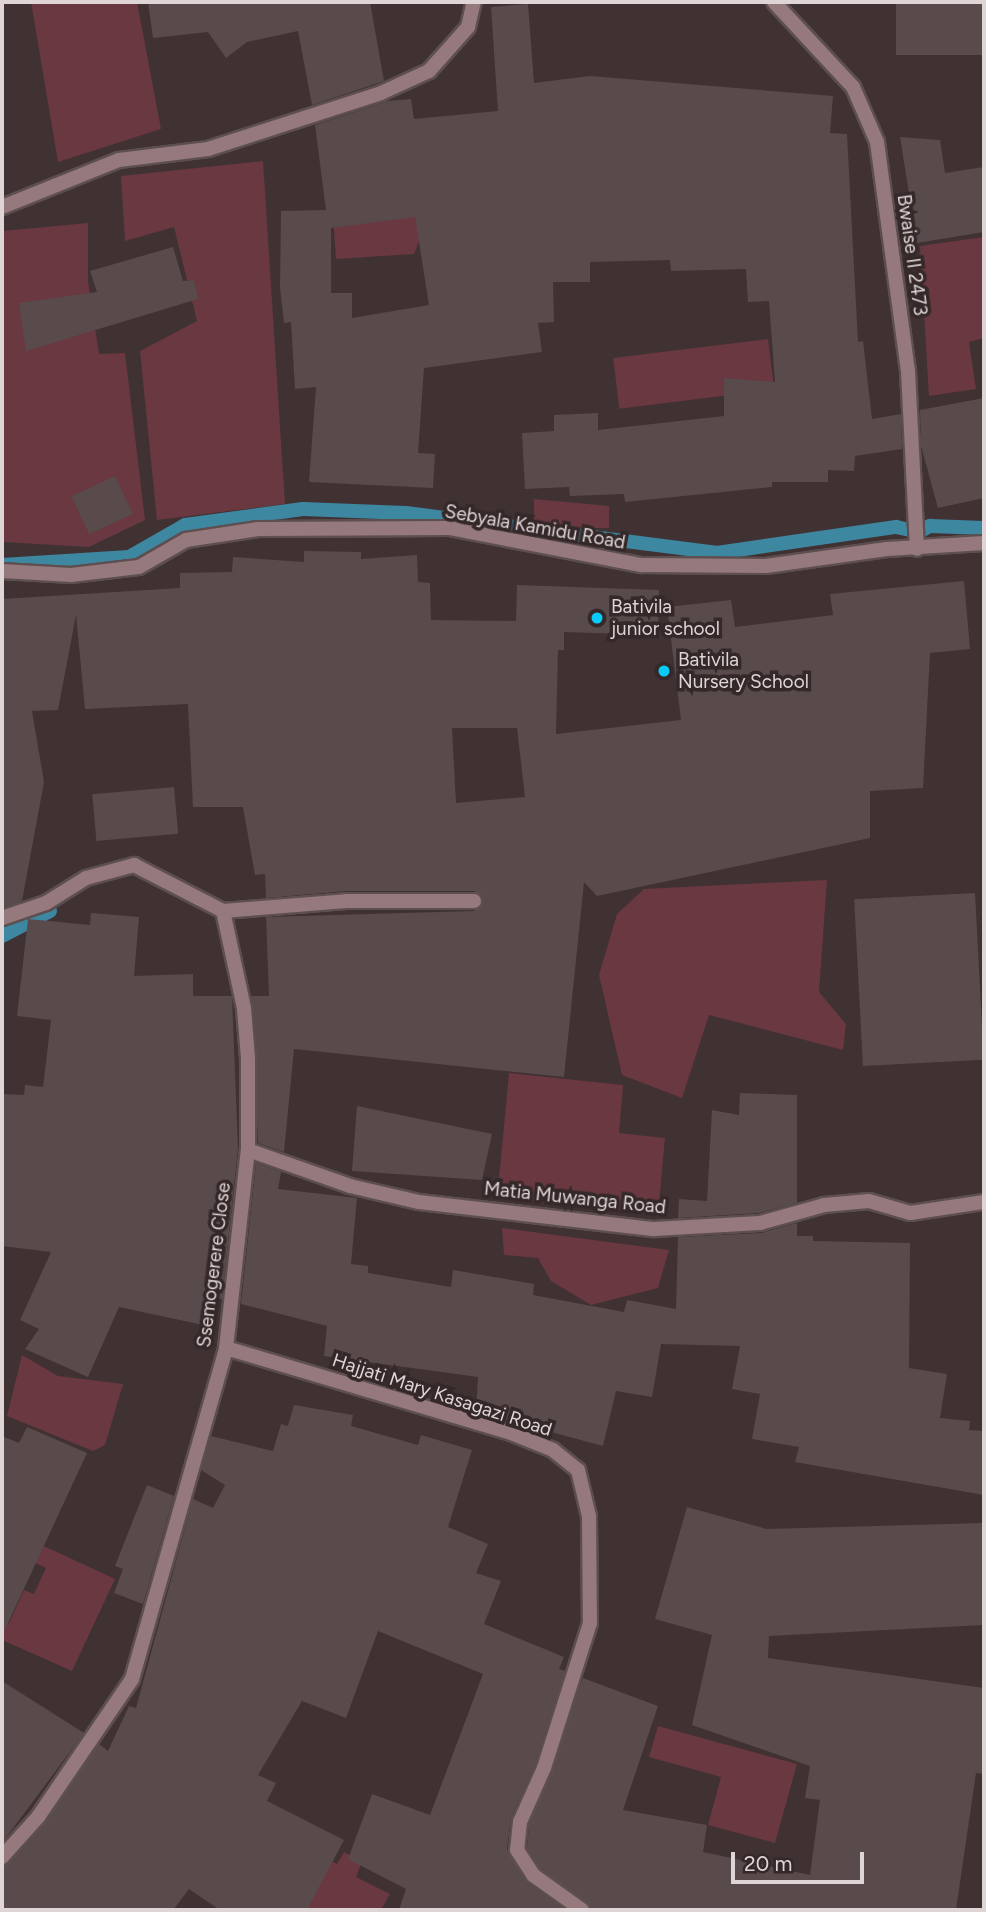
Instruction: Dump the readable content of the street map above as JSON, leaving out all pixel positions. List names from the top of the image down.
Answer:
{
  "streets": {
    "street": [
      "Bwaise II 2473",
      "Sebyala Kamidu Road",
      "Matia Muwanga Road",
      "Ssemogerere Close",
      "Hajjati Mary Kasagazi Road"
    ]
  },
  "crossings": [
    ["Bwaise II 2473", "Sebyala Kamidu Road"],
    ["Matia Muwanga Road", "Ssemogerere Close"],
    ["Ssemogerere Close", "Hajjati Mary Kasagazi Road"]
  ],
  "places": ["Bativila junior school", "Bativila Nursery School"],
  "scale_bar": "20 m"
}
